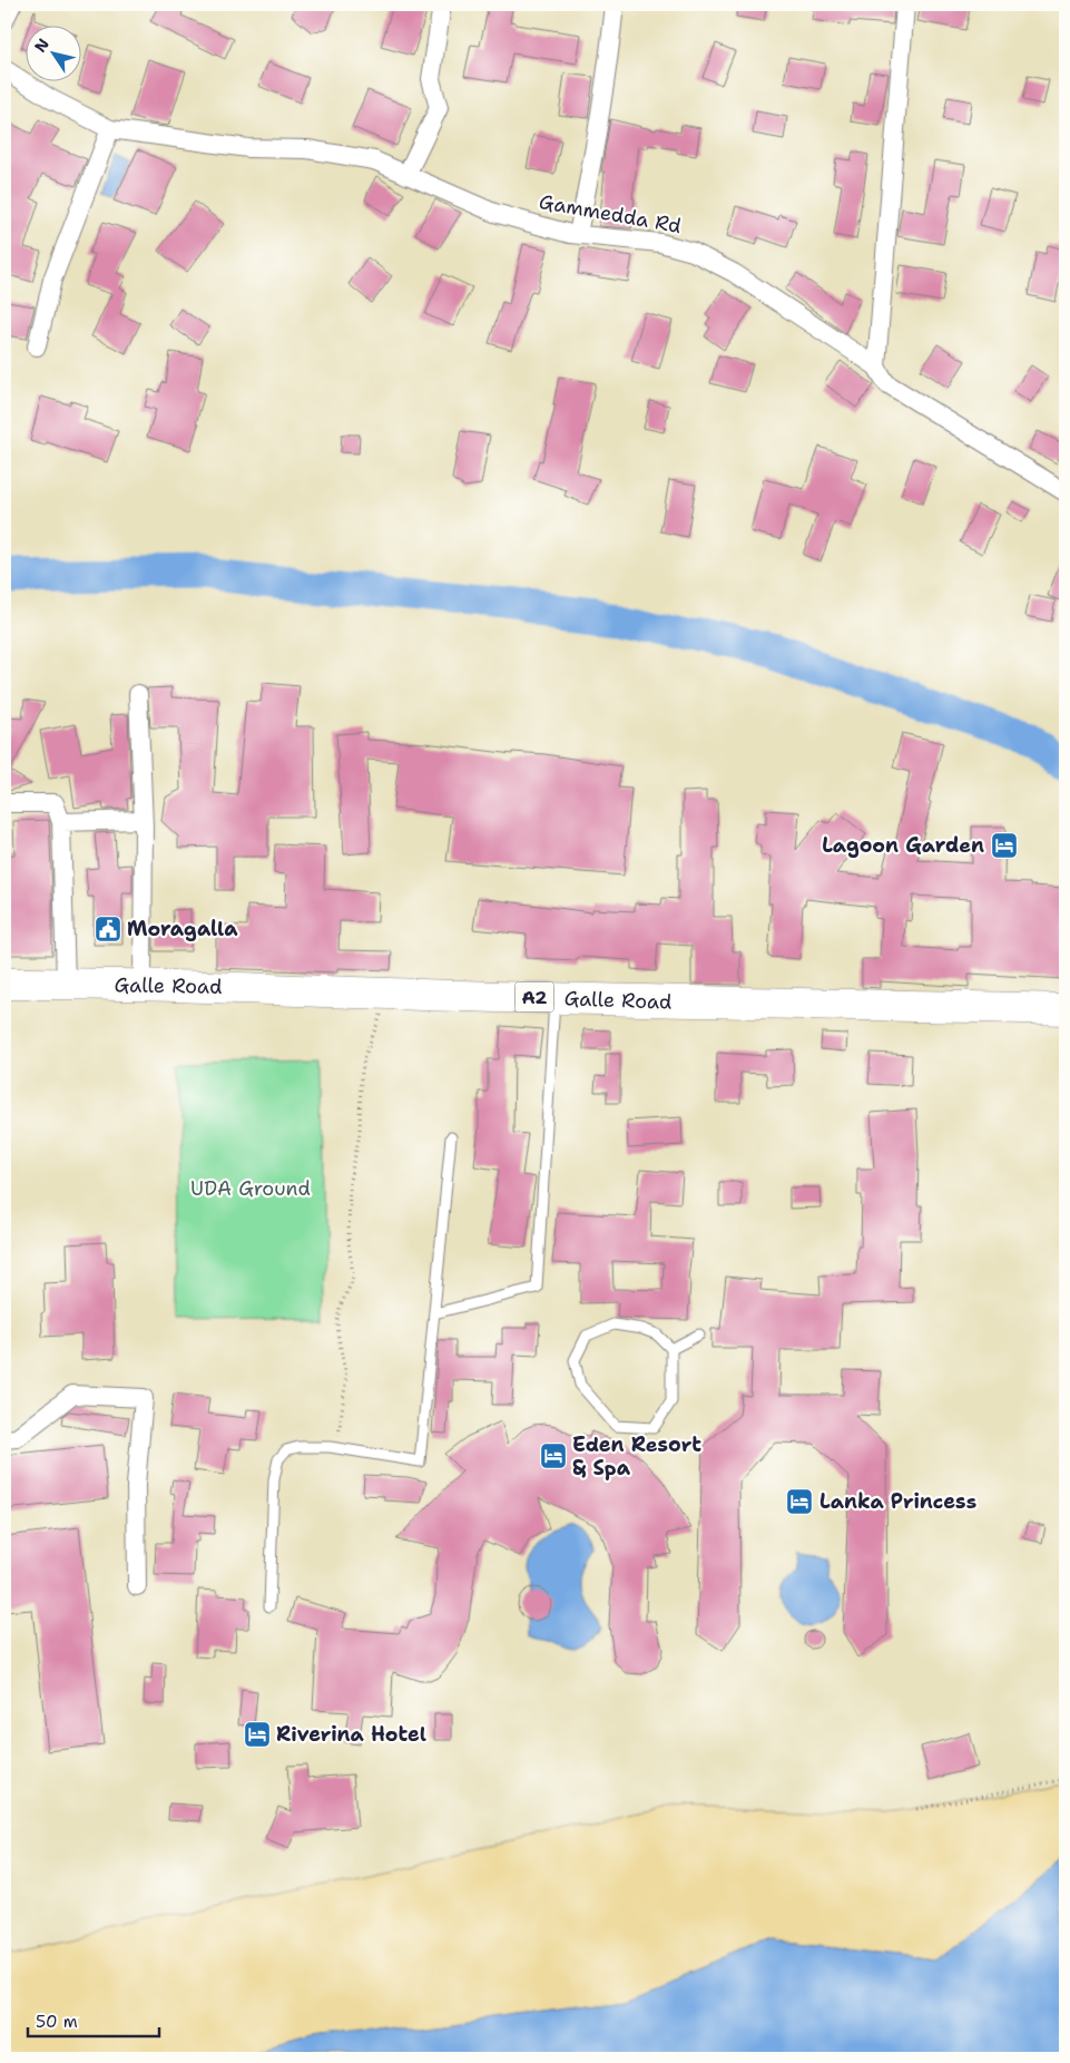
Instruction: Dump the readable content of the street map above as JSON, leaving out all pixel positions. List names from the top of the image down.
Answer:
{
  "streets": {
    "highway": ["Galle Road", "A2"],
    "street": ["Gammedda Rd"]
  },
  "parks": ["UDA Ground"],
  "places": {
    "hotel": [
      "Lagoon Garden",
      "Eden Resort & Spa",
      "Lanka Princess",
      "Riverina Hotel"
    ],
    "public building": ["Moragalla"]
  },
  "scale_bar": "50 m",
  "north": "top left"
}
